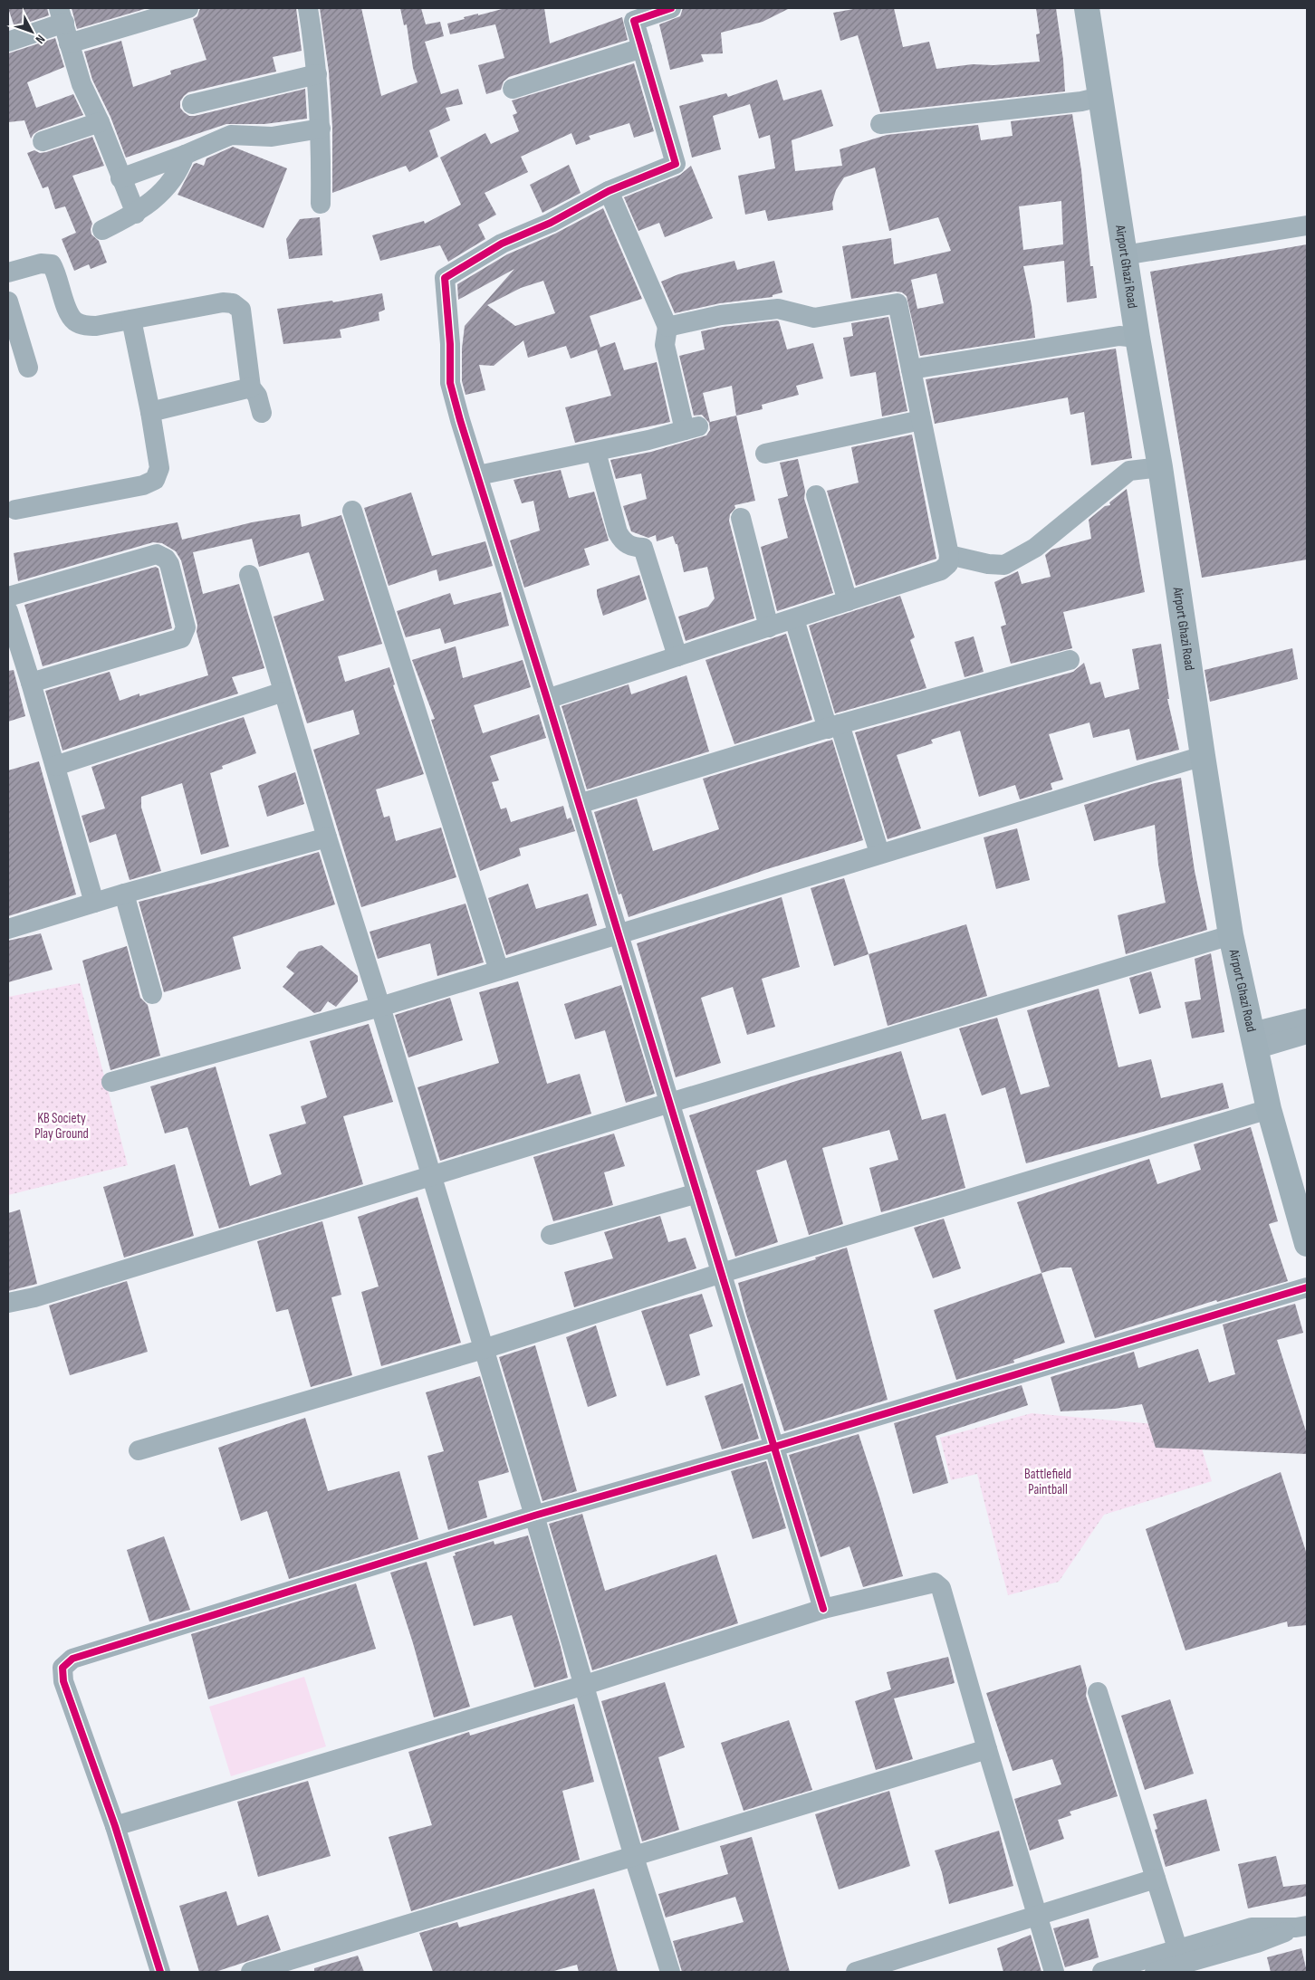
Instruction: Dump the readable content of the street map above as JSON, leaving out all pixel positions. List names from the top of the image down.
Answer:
{
  "streets": {
    "main road": ["Airport Ghazi Road"]
  },
  "parks": ["KB Society Play Ground", "Battlefield Paintball"],
  "north": "bottom right"
}
